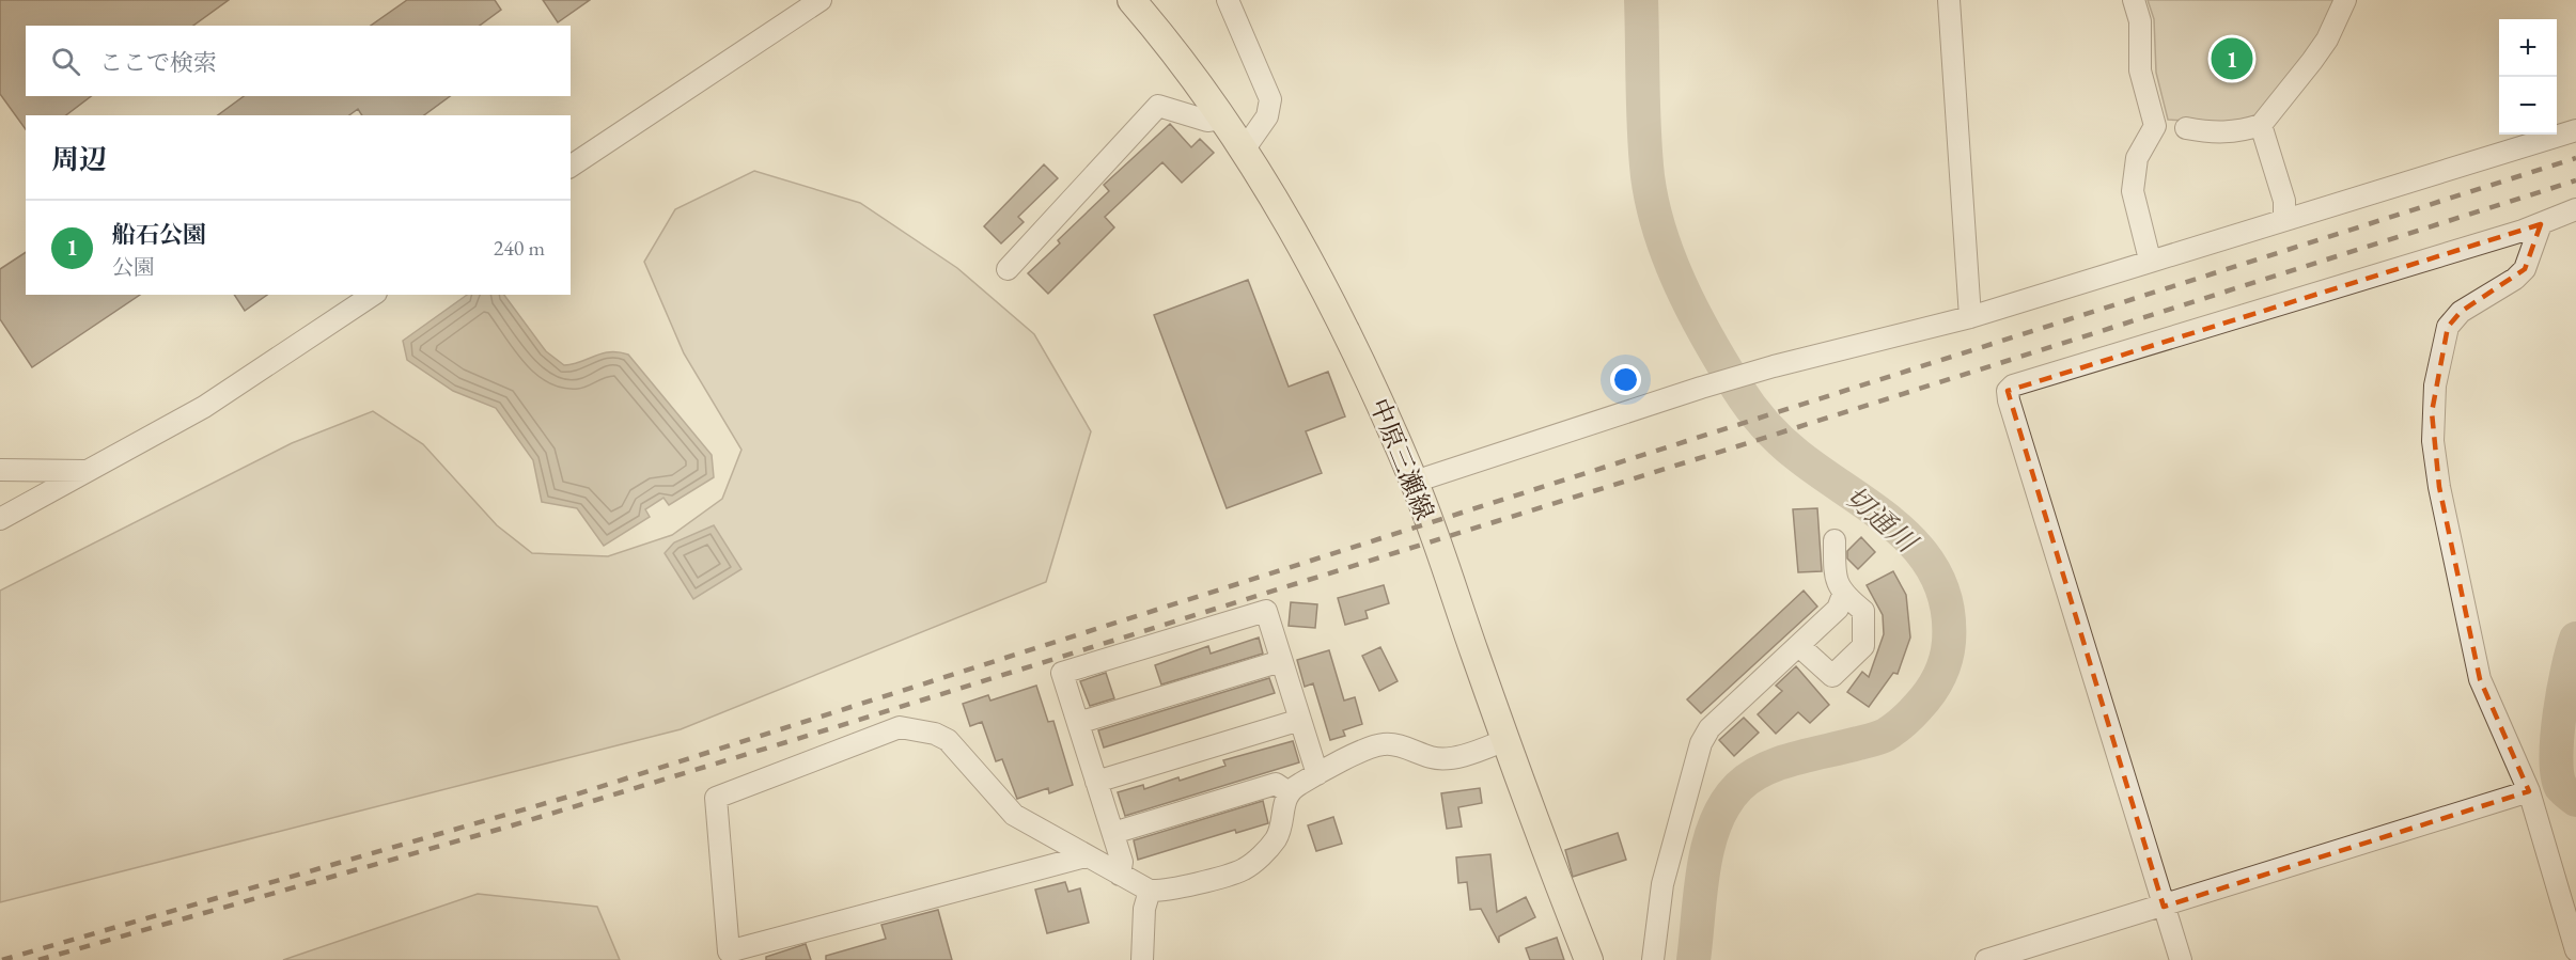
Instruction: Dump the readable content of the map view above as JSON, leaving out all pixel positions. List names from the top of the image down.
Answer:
{
  "streets": {
    "main road": ["中原三瀬線"]
  },
  "water": ["切通川"],
  "page": {
    "map_buttons": ["+", "−"],
    "search": "ここで検索",
    "pins": "1",
    "heading": "周辺",
    "list": [
      {
        "mark": "1",
        "name": "船石公園",
        "note": "公園",
        "value": "240 m"
      }
    ]
  }
}
